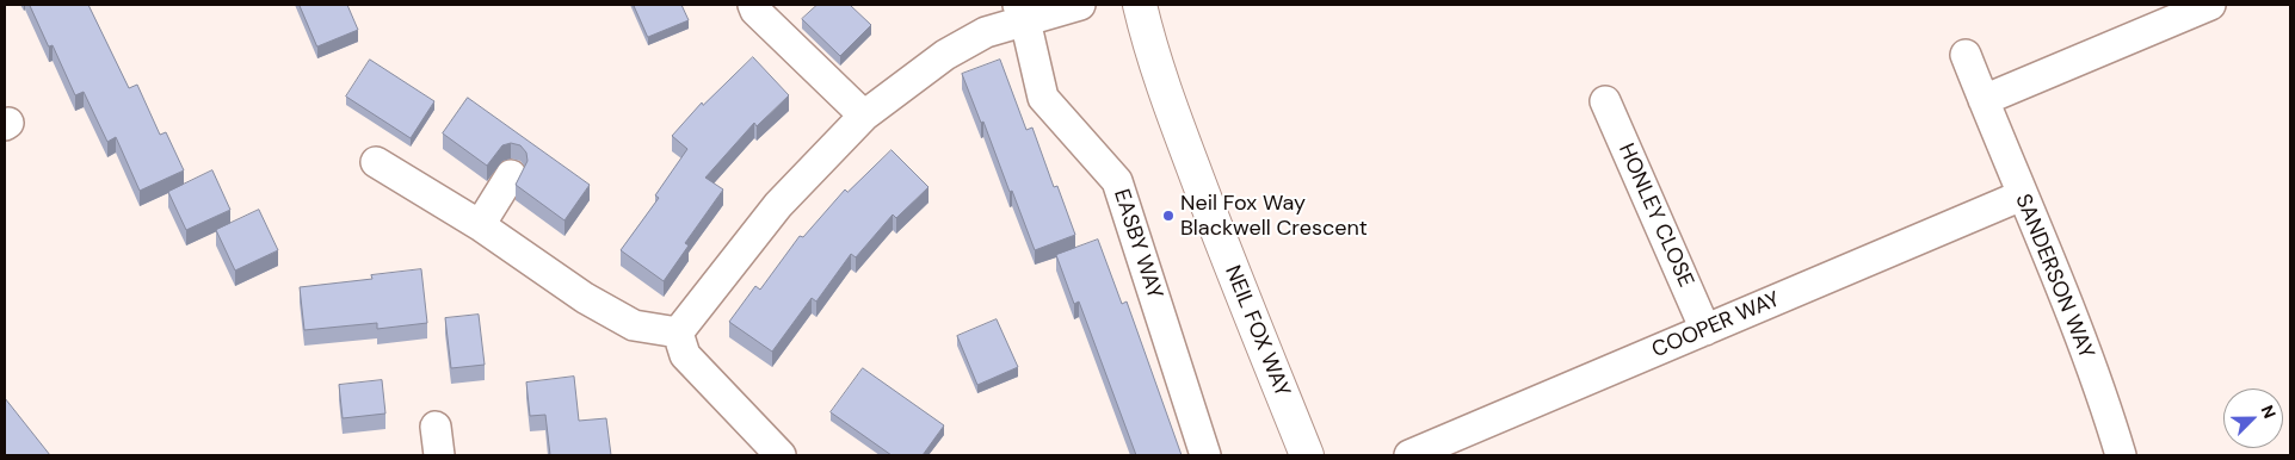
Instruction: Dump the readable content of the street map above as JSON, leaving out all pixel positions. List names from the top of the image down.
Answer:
{
  "streets": {
    "main road": ["NEIL FOX WAY"],
    "street": [
      "HONLEY CLOSE",
      "EASBY WAY",
      "SANDERSON WAY",
      "COOPER WAY"
    ]
  },
  "crossings": [
    ["HONLEY CLOSE", "COOPER WAY"],
    ["SANDERSON WAY", "COOPER WAY"]
  ],
  "places": ["Neil Fox Way Blackwell Crescent"],
  "north": "top right"
}
